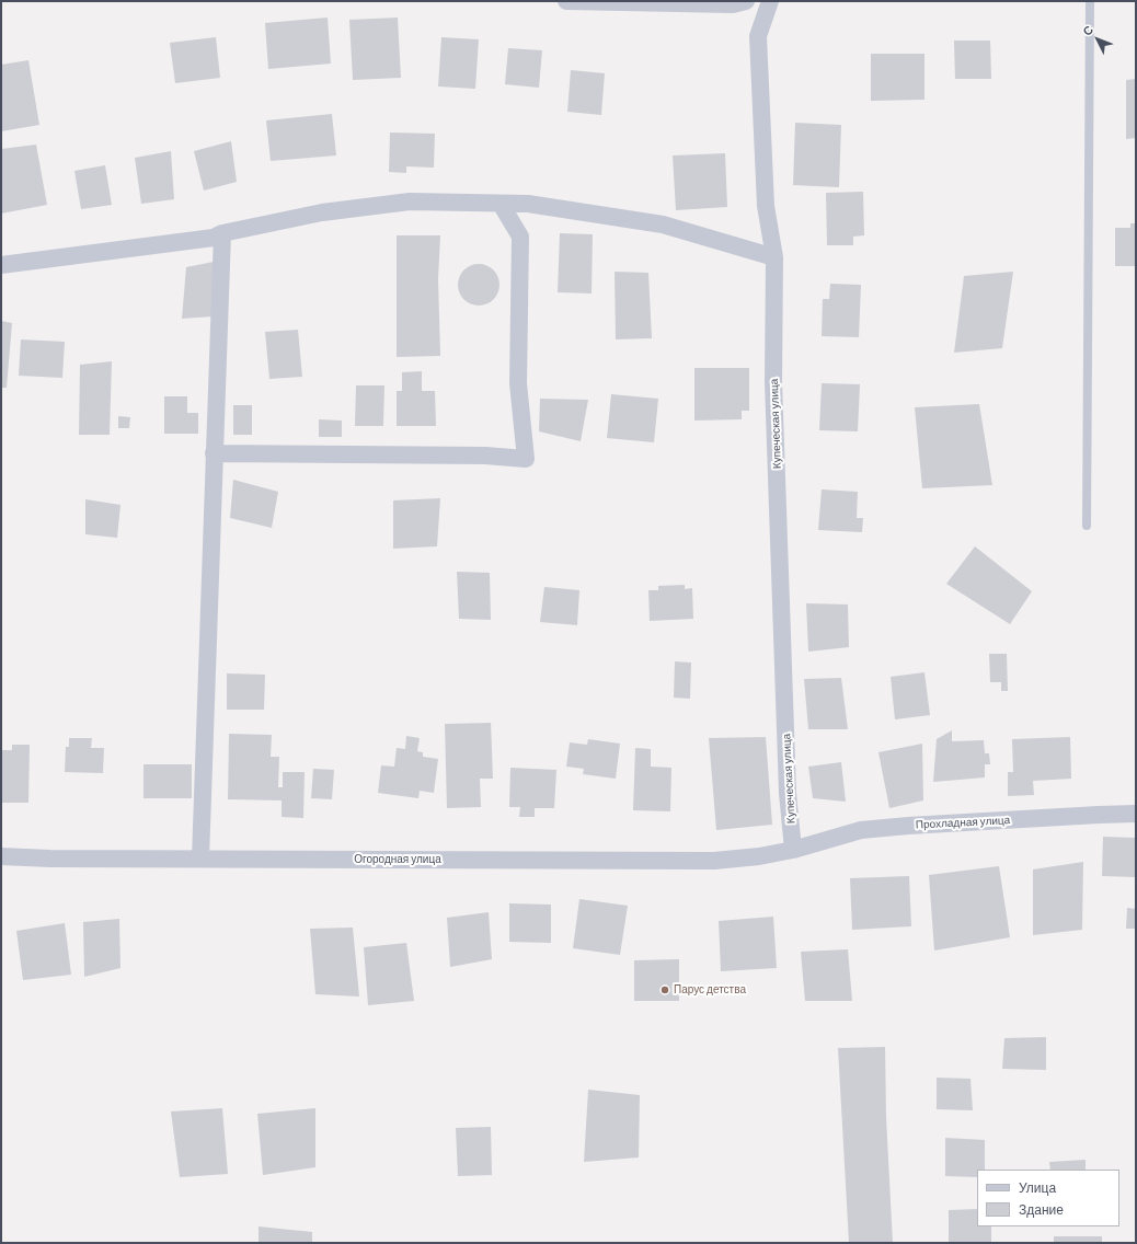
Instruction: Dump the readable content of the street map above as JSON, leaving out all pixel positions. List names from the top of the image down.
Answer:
{
  "streets": {
    "street": ["Купеческая улица", "Прохладная улица", "Огородная улица"]
  },
  "crossings": [
    ["Купеческая улица", "Прохладная улица"],
    ["Купеческая улица", "Огородная улица"],
    ["Прохладная улица", "Огородная улица"]
  ],
  "places": ["Парус детства"],
  "legend": ["Улица", "Здание"],
  "north": "top left"
}
